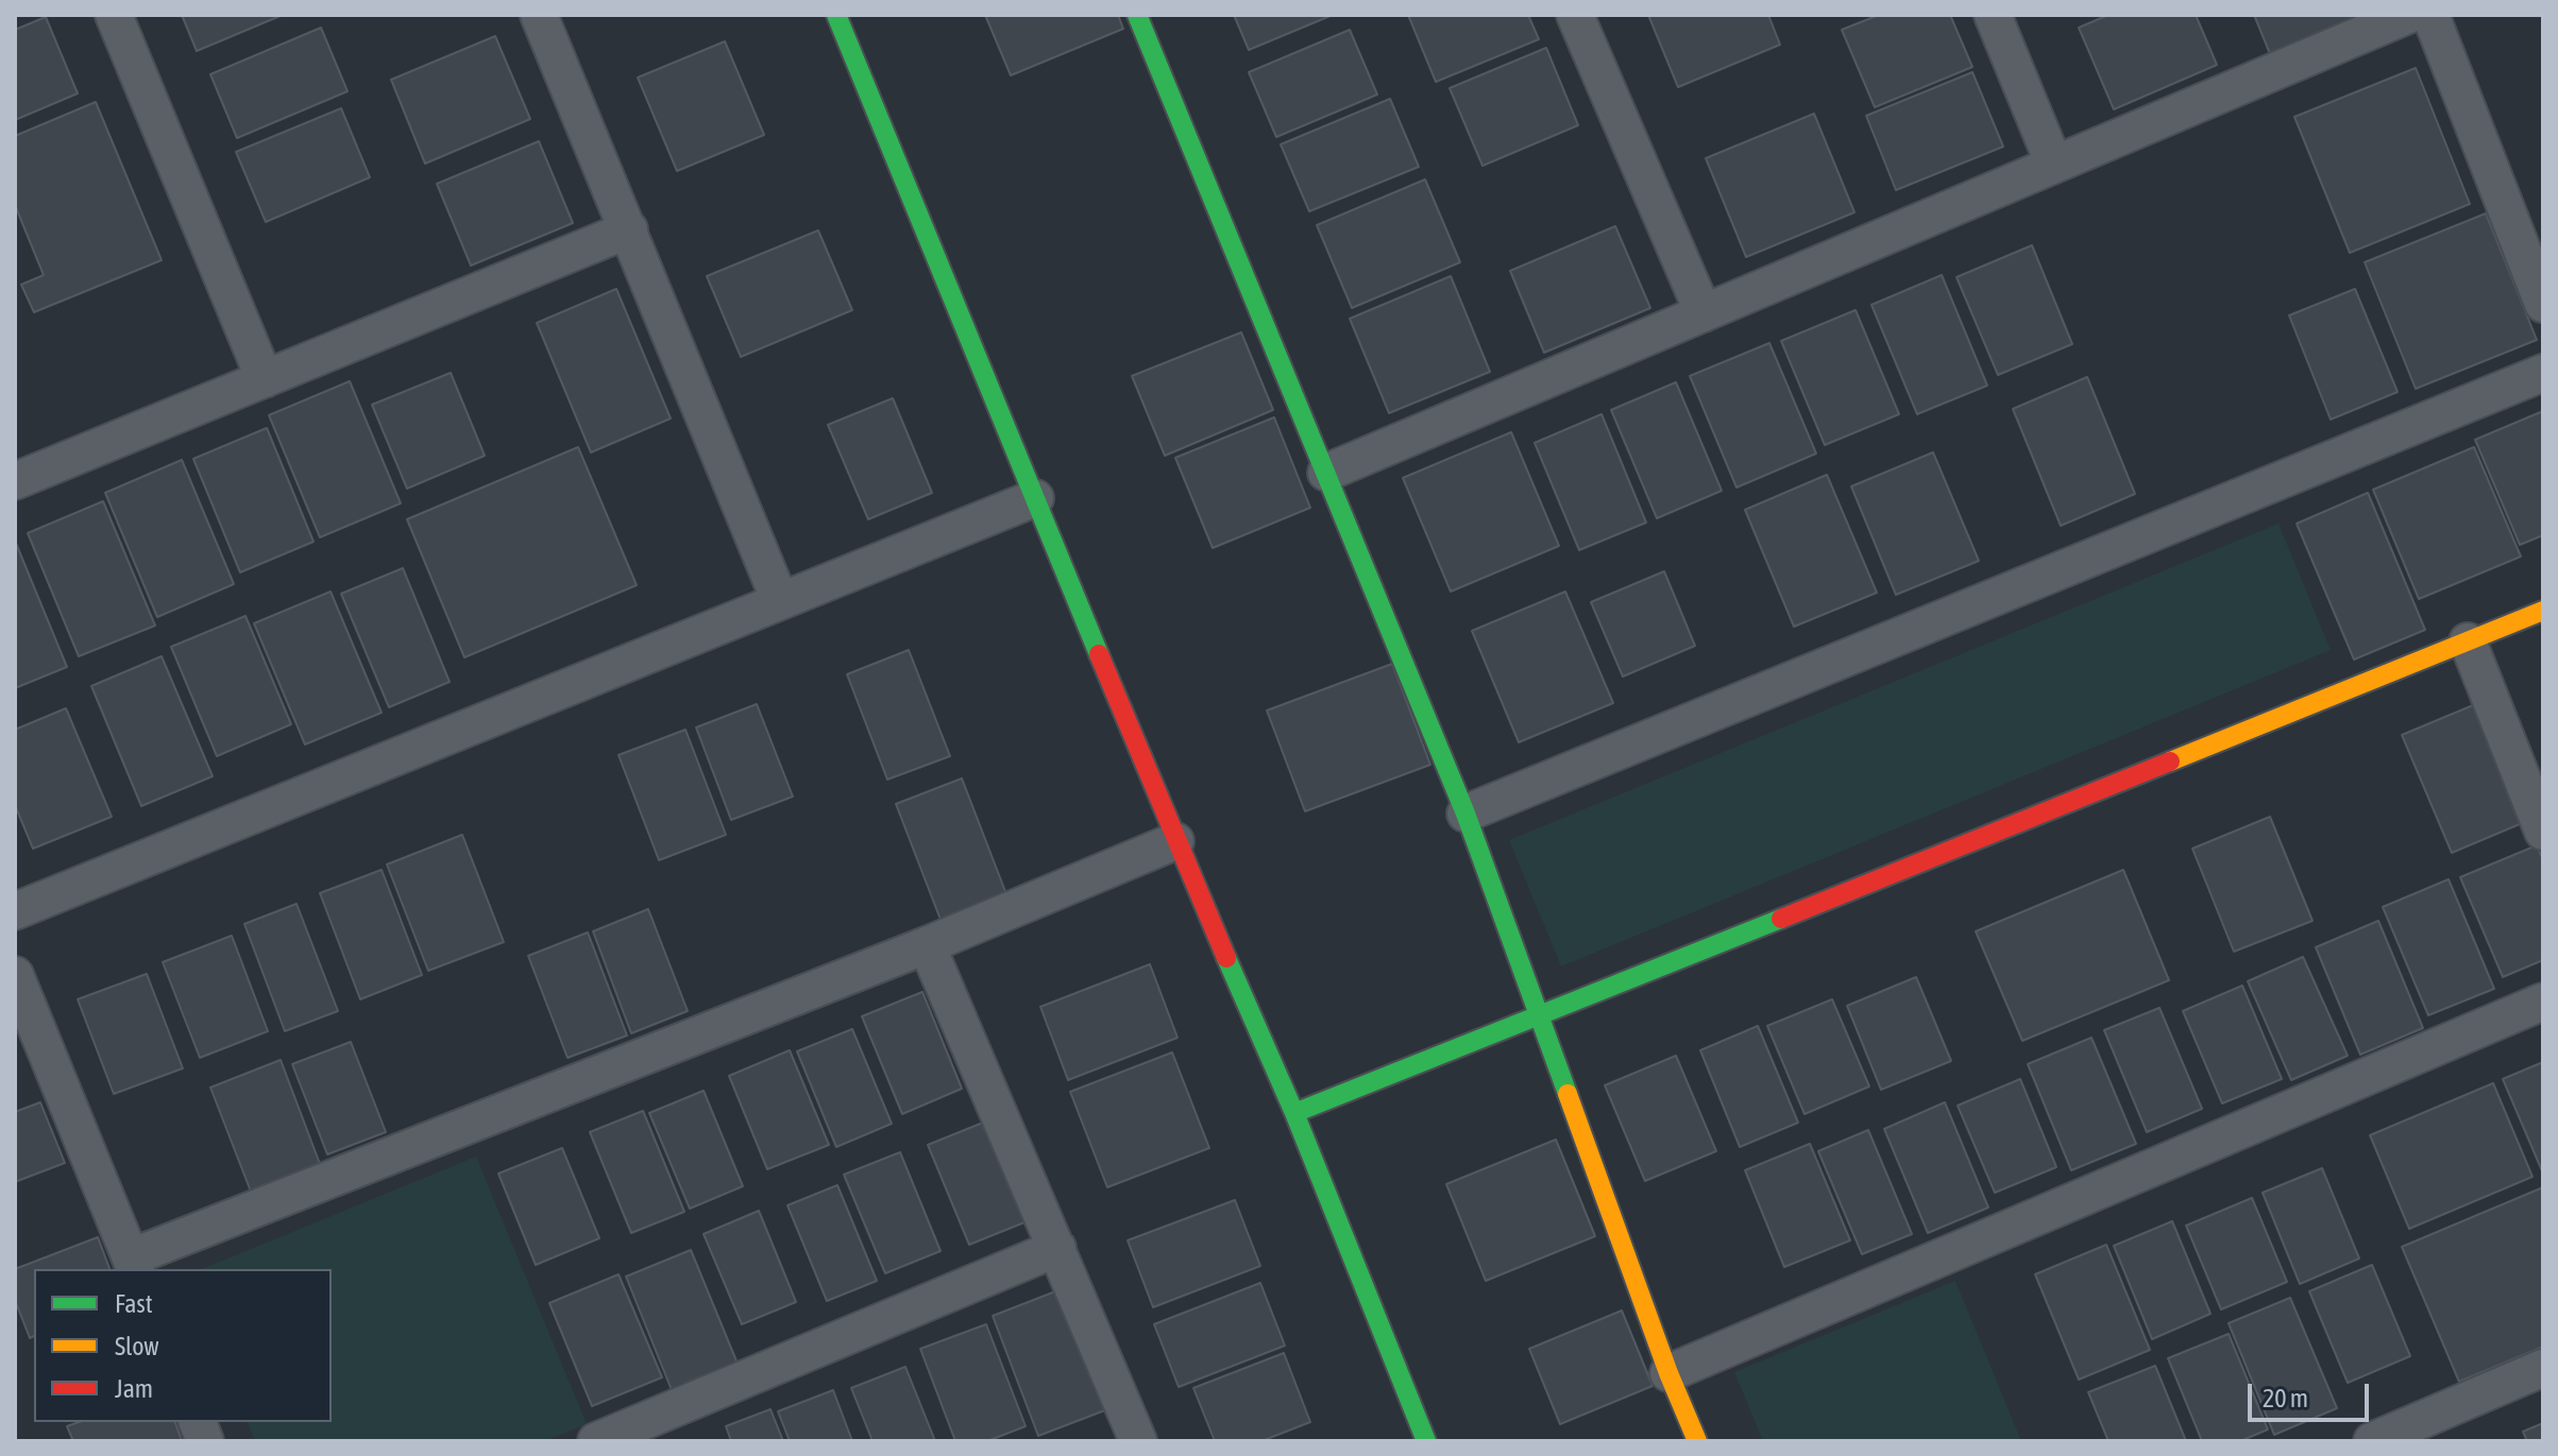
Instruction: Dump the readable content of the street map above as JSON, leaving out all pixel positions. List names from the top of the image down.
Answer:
{
  "legend": ["Fast", "Slow", "Jam"],
  "scale_bar": "20 m"
}
